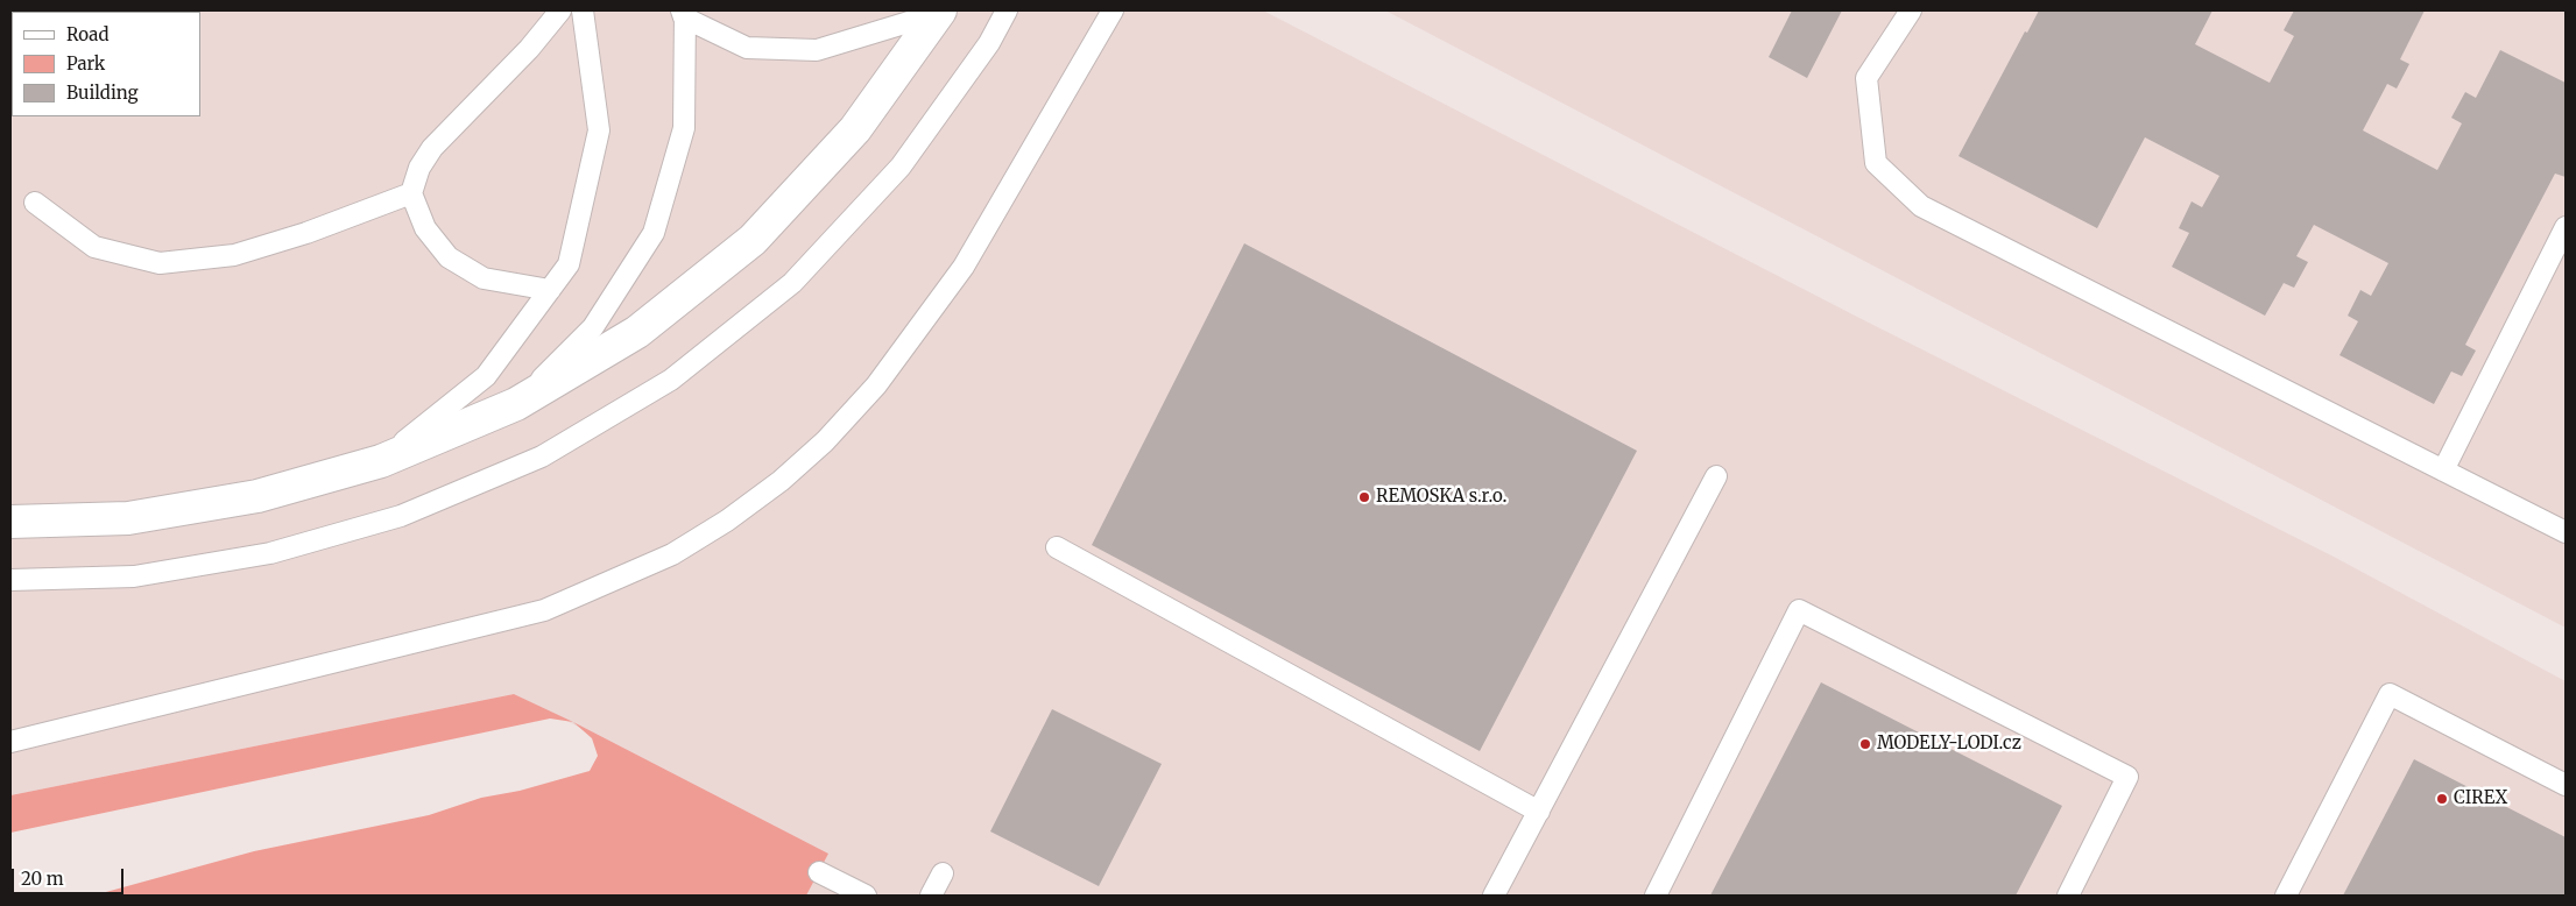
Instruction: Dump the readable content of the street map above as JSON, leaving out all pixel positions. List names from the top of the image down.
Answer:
{
  "places": ["REMOSKA s.r.o.", "MODELY-LODI.cz", "CIREX"],
  "legend": ["Road", "Park", "Building"],
  "scale_bar": "20 m"
}
